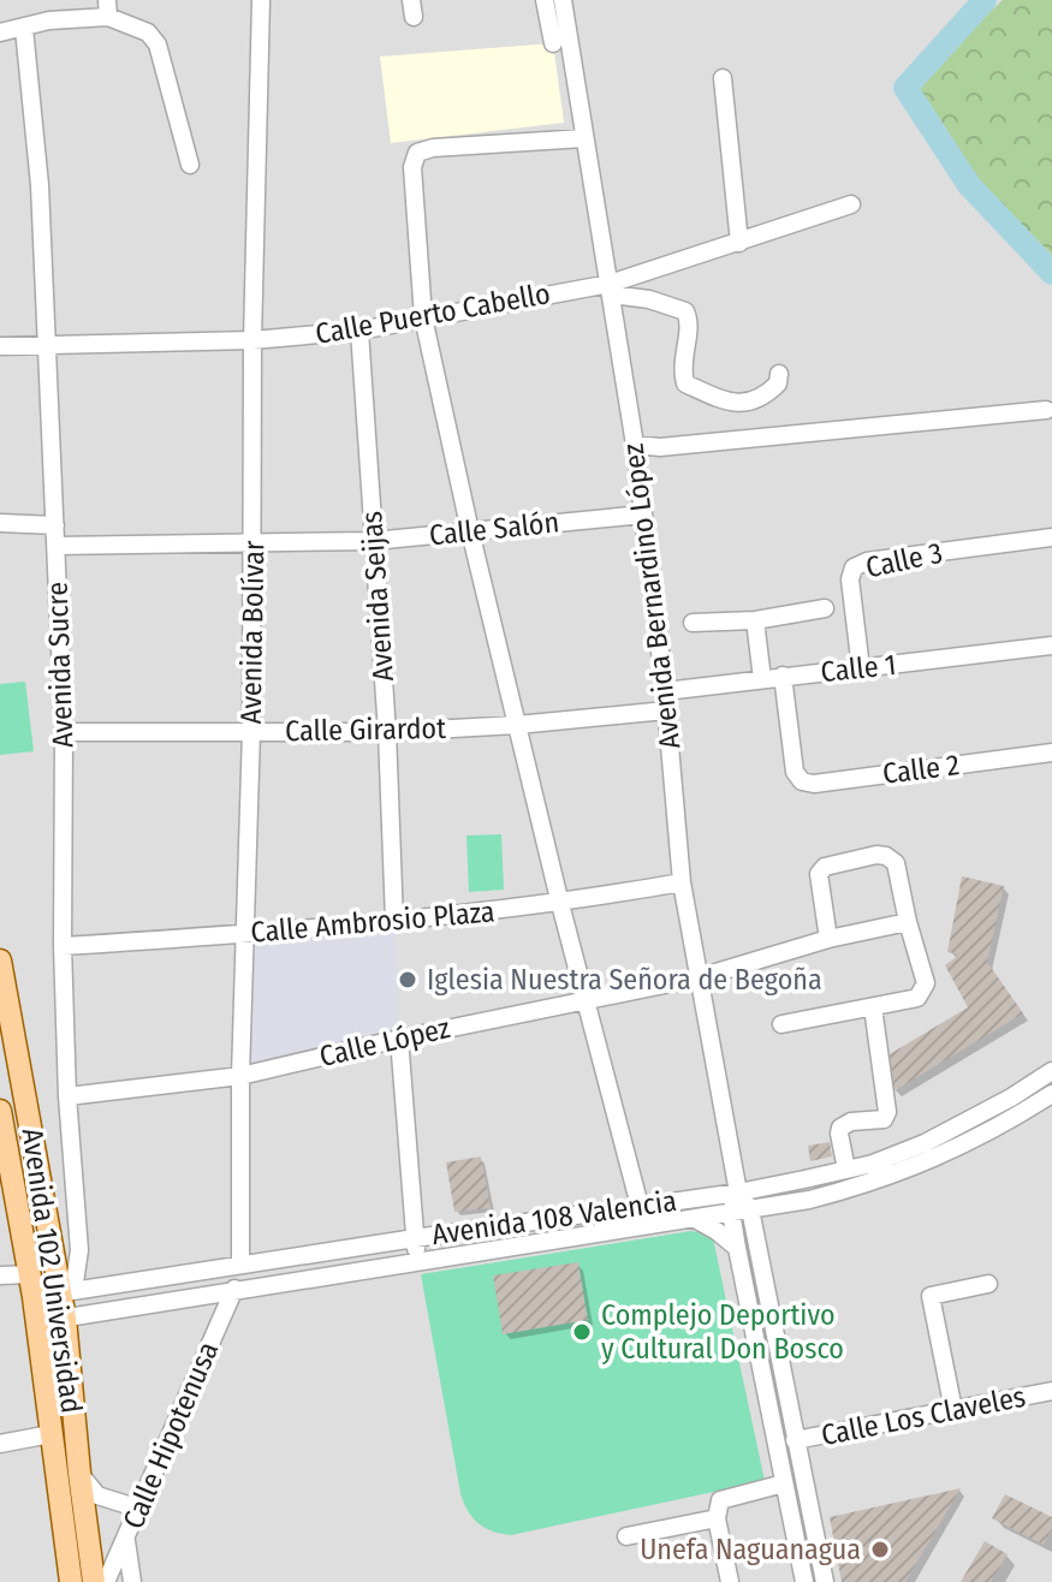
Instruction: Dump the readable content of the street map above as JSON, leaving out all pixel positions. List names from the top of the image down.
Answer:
{
  "streets": {
    "main road": ["Avenida 102 Universidad"],
    "street": [
      "Calle Puerto Cabello",
      "Calle Salón",
      "Calle 3",
      "Avenida Seijas",
      "Avenida Bernardino López",
      "Avenida Bolívar",
      "Avenida Sucre",
      "Calle 1",
      "Calle Girardot",
      "Calle 2",
      "Calle Ambrosio Plaza",
      "Calle López",
      "Avenida 108 Valencia",
      "Calle Los Claveles",
      "Calle Hipotenusa"
    ]
  },
  "crossings": [
    ["Calle Puerto Cabello", "Avenida Seijas"],
    ["Calle Puerto Cabello", "Avenida Bernardino López"],
    ["Calle Puerto Cabello", "Avenida Bolívar"],
    ["Calle Puerto Cabello", "Avenida Sucre"],
    ["Calle Salón", "Avenida Seijas"],
    ["Calle Salón", "Avenida Bernardino López"],
    ["Calle Salón", "Avenida Bolívar"],
    ["Calle Salón", "Avenida Sucre"],
    ["Calle 3", "Calle 1"],
    ["Avenida Seijas", "Calle Girardot"],
    ["Avenida Seijas", "Calle Ambrosio Plaza"],
    ["Avenida Bernardino López", "Calle 1"],
    ["Avenida Bernardino López", "Calle Girardot"],
    ["Avenida Bernardino López", "Calle Ambrosio Plaza"],
    ["Avenida Bernardino López", "Calle López"],
    ["Avenida Bernardino López", "Avenida 108 Valencia"],
    ["Avenida Bolívar", "Calle Girardot"],
    ["Avenida Bolívar", "Calle Ambrosio Plaza"],
    ["Avenida Bolívar", "Calle López"],
    ["Avenida Bolívar", "Avenida 108 Valencia"],
    ["Avenida Sucre", "Calle Girardot"],
    ["Avenida Sucre", "Calle Ambrosio Plaza"],
    ["Avenida Sucre", "Calle López"],
    ["Avenida Sucre", "Avenida 108 Valencia"],
    ["Avenida Sucre", "Avenida 102 Universidad"],
    ["Calle 1", "Calle 2"],
    ["Avenida 108 Valencia", "Avenida 102 Universidad"],
    ["Avenida 108 Valencia", "Calle Hipotenusa"]
  ],
  "places": ["Iglesia Nuestra Señora de Begoña", "Complejo Deportivo y Cultural Don Bosco", "Unefa Naguanagua"]
}
